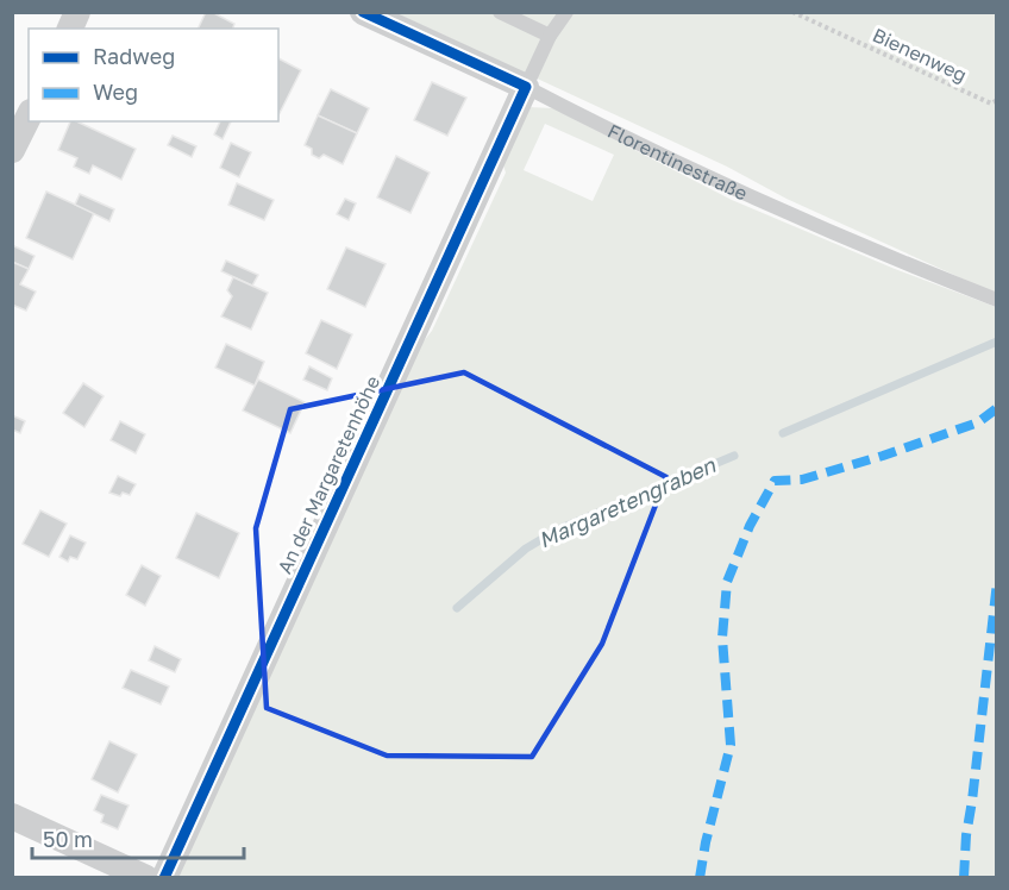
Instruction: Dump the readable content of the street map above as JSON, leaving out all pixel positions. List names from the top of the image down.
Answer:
{
  "streets": {
    "street": ["Florentinestraße", "An der Margaretenhöhe"],
    "path": ["Bienenweg"]
  },
  "crossings": [
    ["Florentinestraße", "An der Margaretenhöhe"]
  ],
  "water": ["Margaretengraben"],
  "legend": ["Radweg", "Weg"],
  "scale_bar": "50 m"
}
